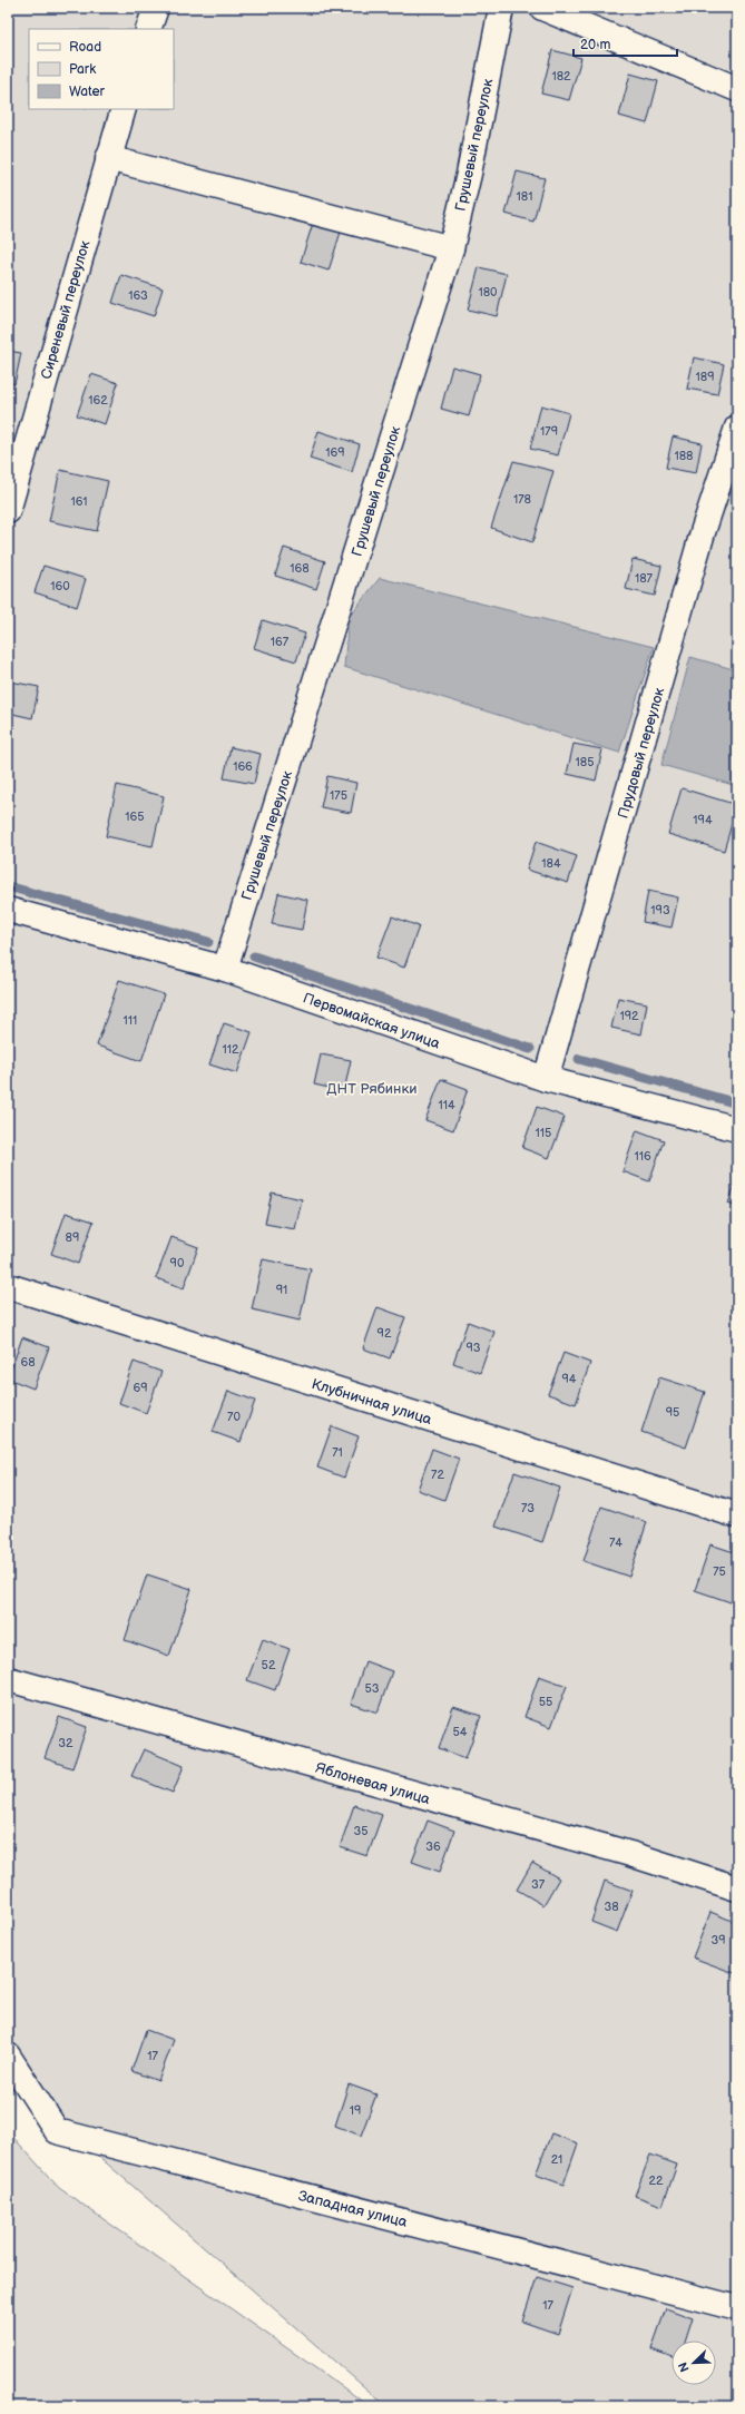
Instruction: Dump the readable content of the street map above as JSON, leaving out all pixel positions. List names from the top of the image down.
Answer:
{
  "streets": {
    "street": [
      "Грушевый переулок",
      "Сиреневый переулок",
      "Прудовый переулок",
      "Первомайская улица",
      "Клубничная улица",
      "Яблоневая улица",
      "Западная улица"
    ]
  },
  "crossings": [
    ["Грушевый переулок", "Первомайская улица"],
    ["Прудовый переулок", "Первомайская улица"]
  ],
  "parks": ["ДНТ Рябинки"],
  "house_numbers": [
    "182",
    "181",
    "180",
    "163",
    "189",
    "162",
    "179",
    "169",
    "188",
    "178",
    "161",
    "168",
    "187",
    "160",
    "167",
    "185",
    "166",
    "175",
    "165",
    "194",
    "184",
    "193",
    "192",
    "111",
    "112",
    "114",
    "115",
    "116",
    "89",
    "90",
    "91",
    "92",
    "93",
    "68",
    "94",
    "69",
    "95",
    "70",
    "71",
    "72",
    "73",
    "74",
    "75",
    "52",
    "53",
    "55",
    "54",
    "32",
    "35",
    "36",
    "37",
    "38",
    "39",
    "17",
    "19",
    "21",
    "22",
    "17"
  ],
  "legend": ["Road", "Park", "Water"],
  "scale_bar": "20 m",
  "north": "bottom left"
}
